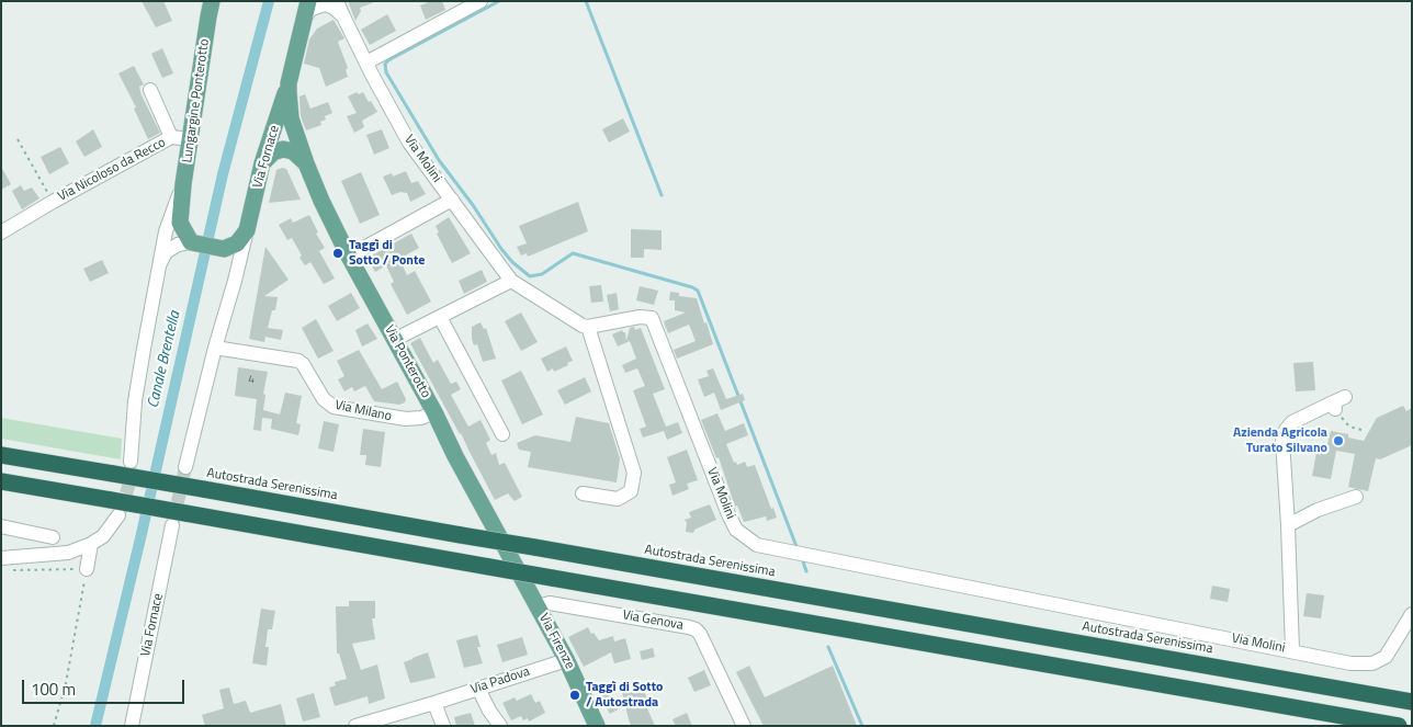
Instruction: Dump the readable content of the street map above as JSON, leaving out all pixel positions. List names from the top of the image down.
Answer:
{
  "streets": {
    "highway": ["Autostrada Serenissima"],
    "main road": [
      "Lungargine Ponterotto",
      "Via Fornace",
      "Via Ponterotto",
      "Via Firenze"
    ],
    "street": [
      "Via Molini",
      "Via Nicoloso da Recco",
      "Via Milano",
      "Via Genova",
      "Via Padova"
    ]
  },
  "crossings": [
    ["Lungargine Ponterotto", "Via Nicoloso da Recco"],
    ["Via Fornace", "Via Ponterotto"],
    ["Via Fornace", "Via Milano"],
    ["Via Ponterotto", "Via Milano"],
    ["Via Ponterotto", "Via Firenze"],
    ["Via Genova", "Via Firenze"],
    ["Via Firenze", "Via Padova"]
  ],
  "water": ["Canale Brentella"],
  "places": ["Taggì di Sotto / Ponte", "Azienda Agricola Turato Silvano", "Taggì di Sotto / Autostrada"],
  "house_numbers": ["4"],
  "scale_bar": "100 m"
}
